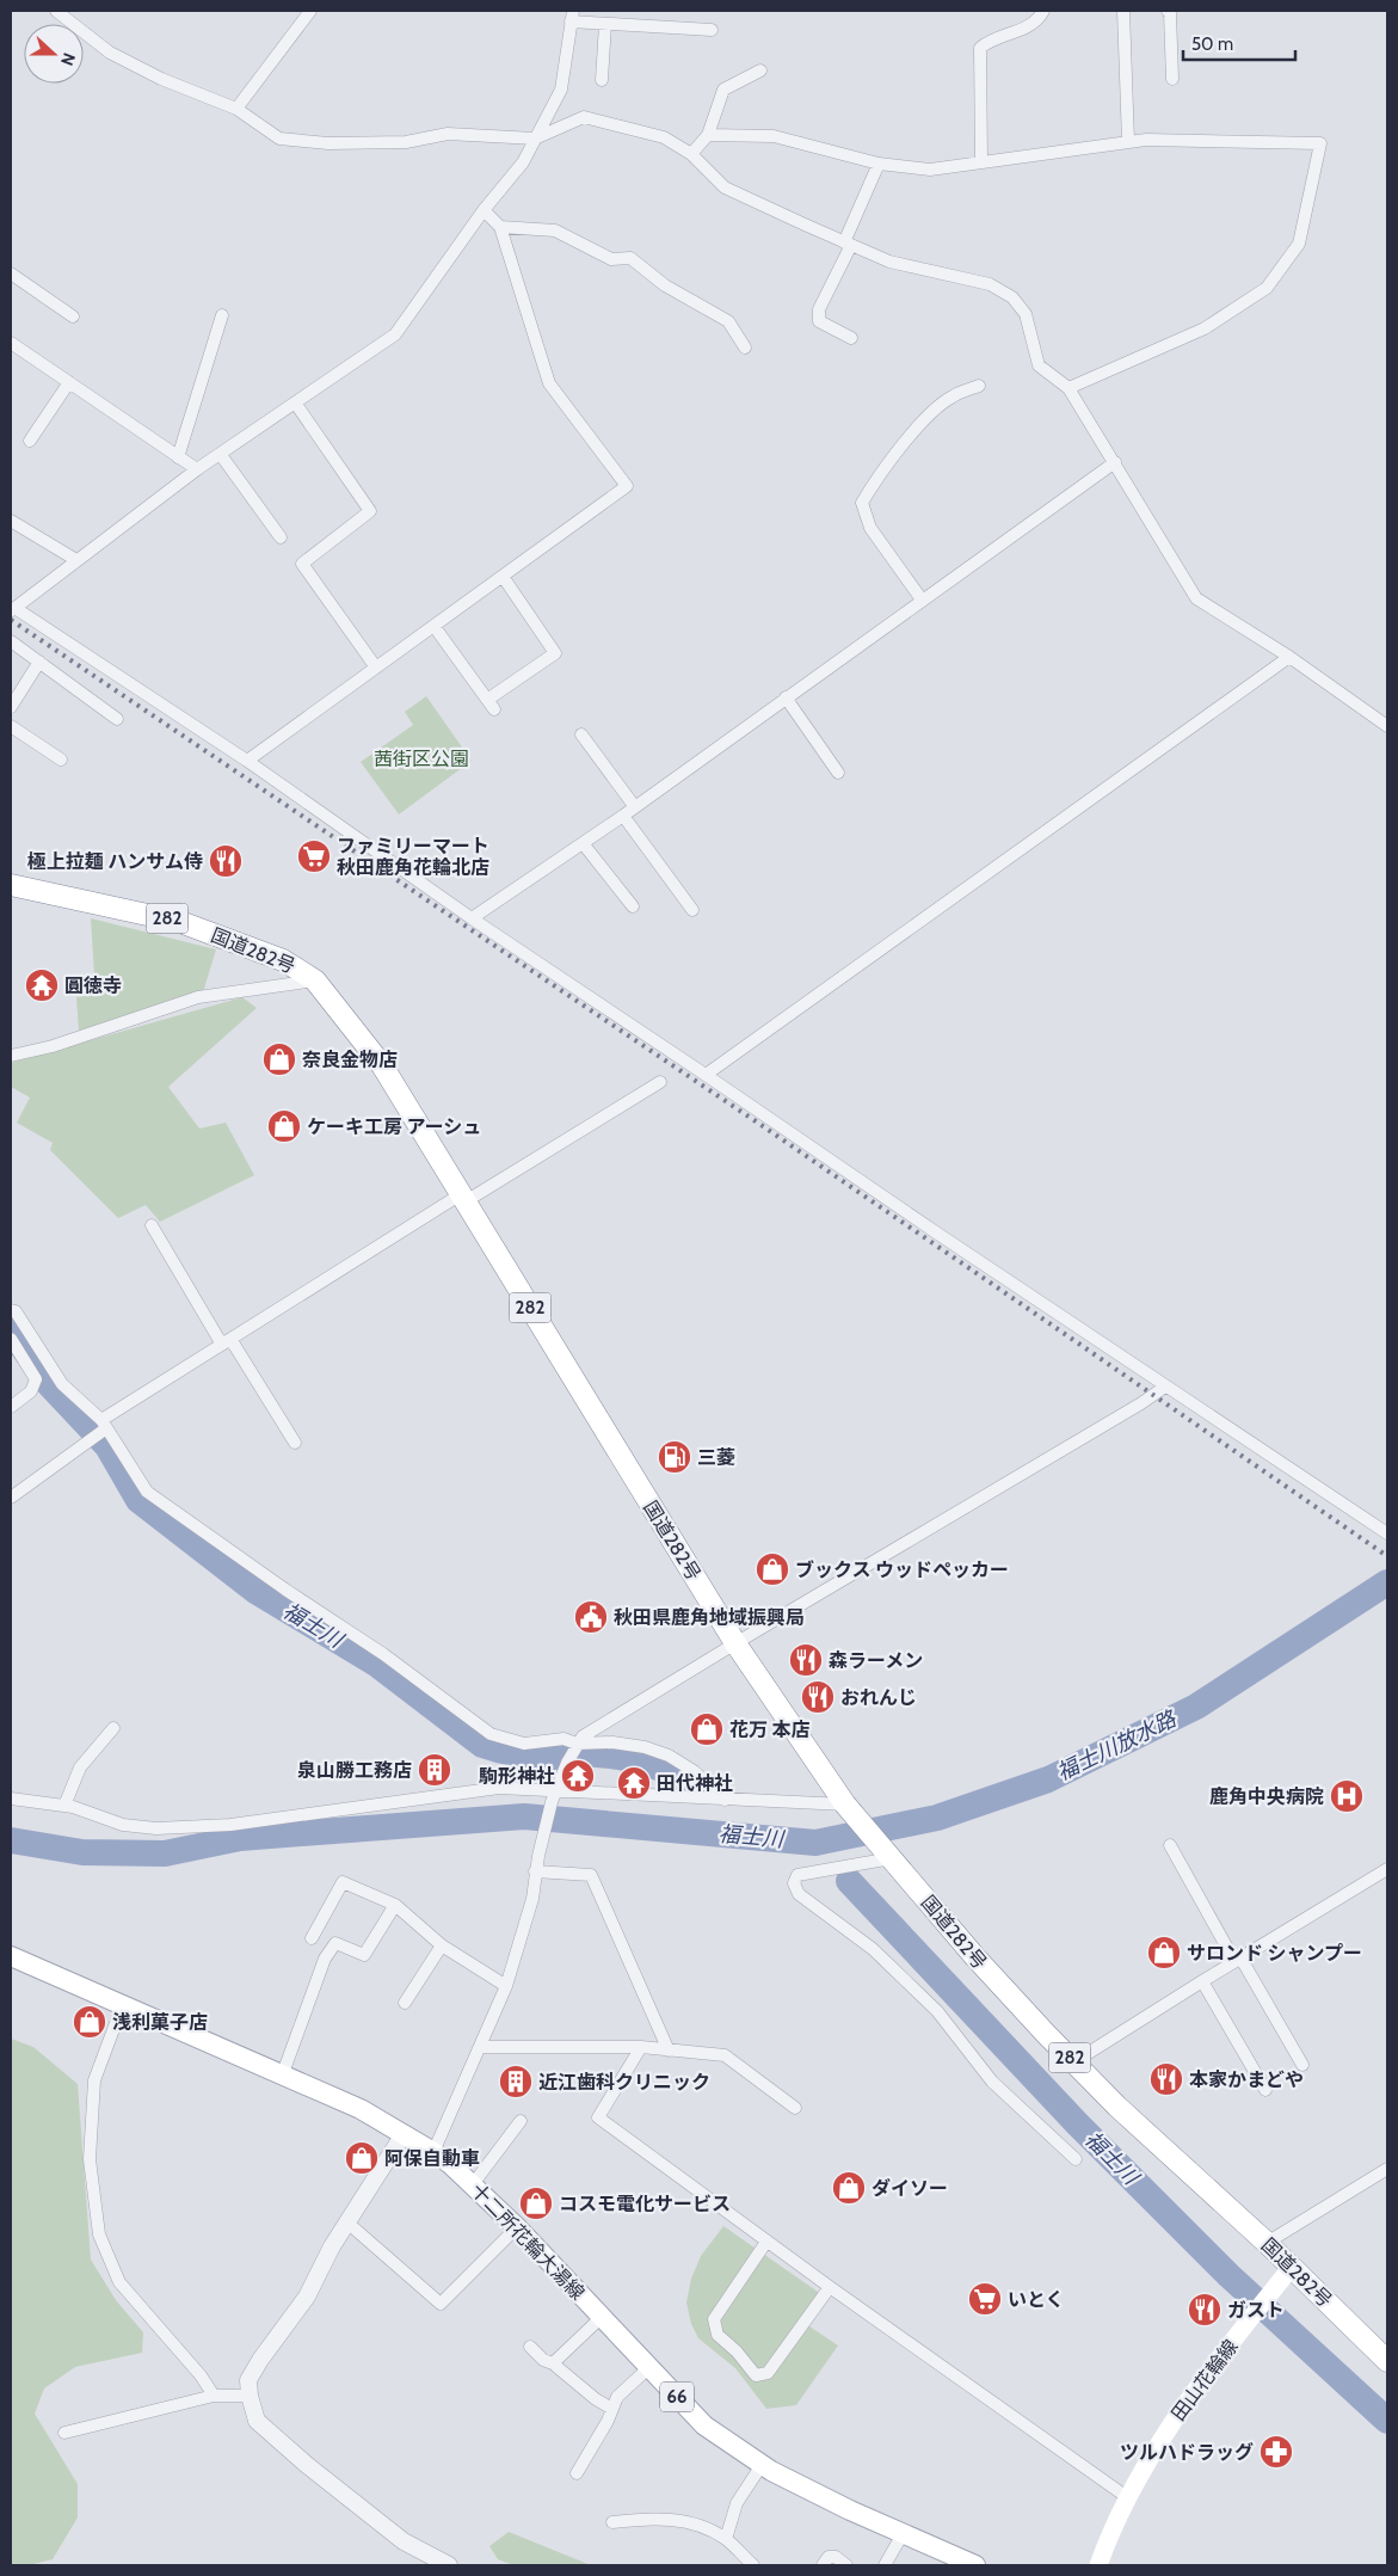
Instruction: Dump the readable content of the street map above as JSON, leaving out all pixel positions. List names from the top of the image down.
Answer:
{
  "streets": {
    "highway": ["282", "国道282号"],
    "main road": ["十二所花輪大湯線", "田山花輪線", "66"]
  },
  "crossings": [
    ["国道282号", "田山花輪線"]
  ],
  "water": ["福士川", "福士川放水路"],
  "parks": ["茜街区公園"],
  "places": {
    "supermarket": ["ファミリーマート 秋田鹿角花輪北店", "いとく"],
    "restaurant": [
      "極上拉麺 ハンサム侍",
      "森ラーメン",
      "おれんじ",
      "本家かまどや",
      "ガスト"
    ],
    "temple": ["圓徳寺", "駒形神社", "田代神社"],
    "shop": [
      "奈良金物店",
      "ケーキ工房 アーシュ",
      "ブックス ウッドペッカー",
      "花万 本店",
      "サロンド シャンプー",
      "浅利菓子店",
      "阿保自動車",
      "ダイソー",
      "コスモ電化サービス"
    ],
    "fuel station": ["三菱"],
    "public building": ["秋田県鹿角地域振興局"],
    "building": ["泉山勝工務店", "近江歯科クリニック"],
    "hospital": ["鹿角中央病院"],
    "pharmacy": ["ツルハドラッグ"]
  },
  "scale_bar": "50 m",
  "north": "right"
}
